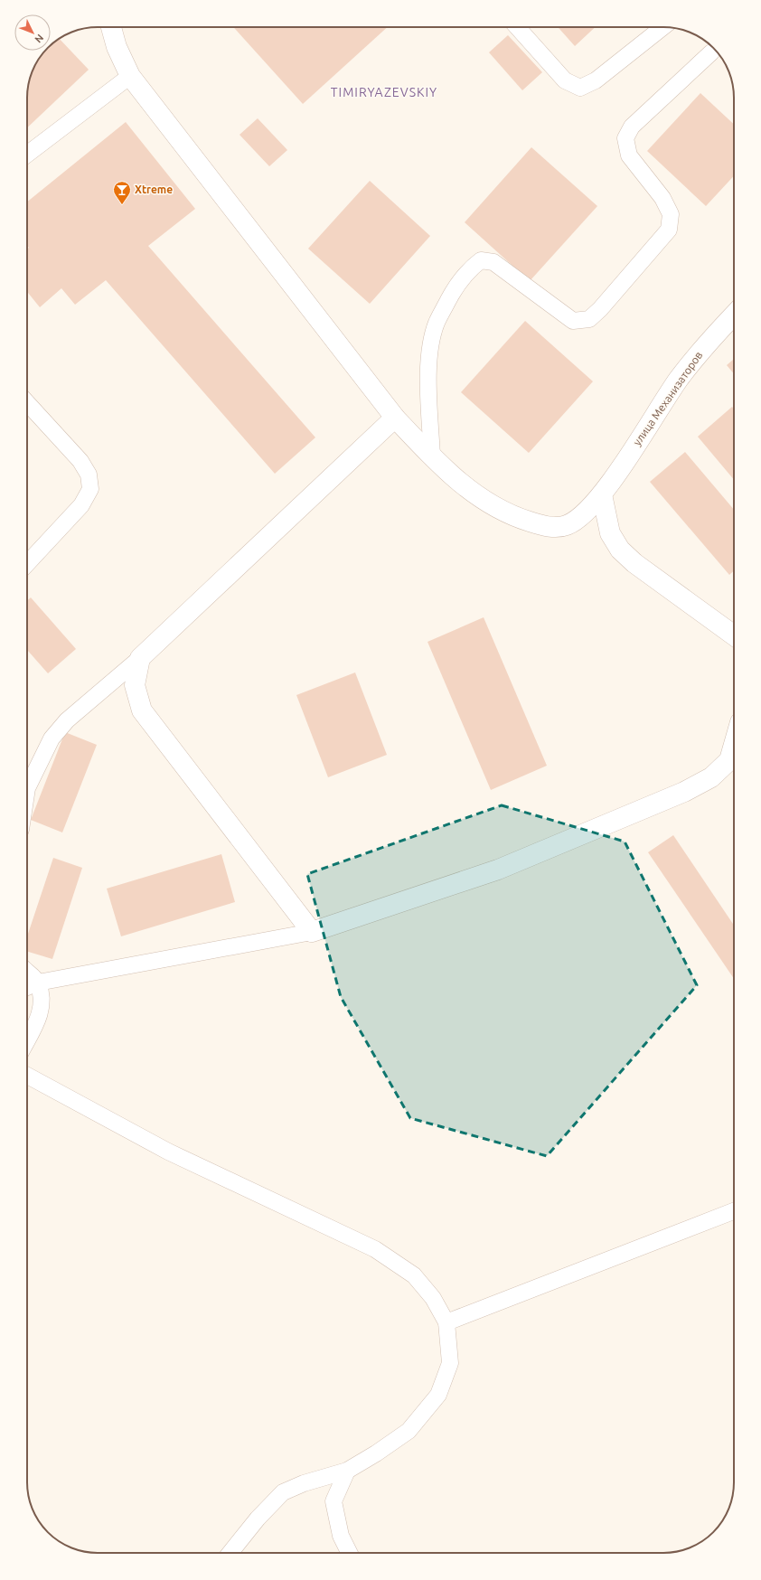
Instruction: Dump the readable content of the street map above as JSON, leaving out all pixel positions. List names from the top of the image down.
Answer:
{
  "streets": {
    "street": ["улица Механизаторов"]
  },
  "districts": ["TIMIRYAZEVSKIY"],
  "places": {
    "bar": ["Xtreme"]
  },
  "north": "bottom right"
}
